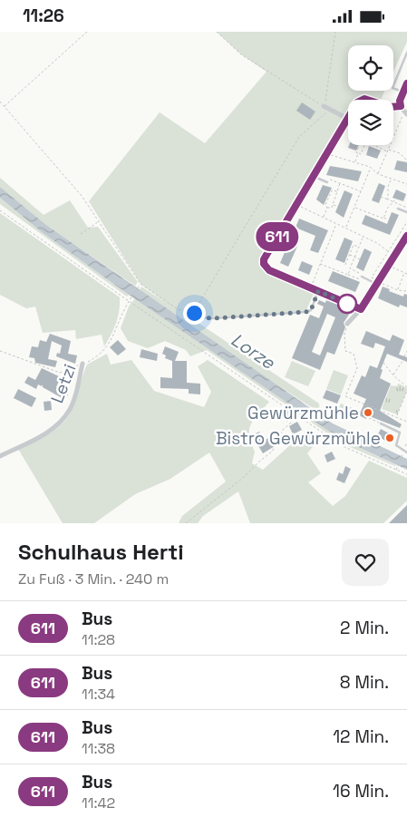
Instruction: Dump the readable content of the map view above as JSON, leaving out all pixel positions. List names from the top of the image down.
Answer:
{
  "streets": {
    "street": ["Letzi"]
  },
  "water": ["Lorze"],
  "places": ["Gewürzmühle", "Bistro Gewürzmühle"],
  "lines": ["bus line 611"],
  "page": {
    "status": "11:26",
    "on_map": "611",
    "heading": ["Schulhaus Herti", "Zu Fuß · 3 Min. · 240 m"],
    "list": [
      {
        "mark": "611",
        "name": "Bus",
        "note": "11:28",
        "value": "2 Min."
      },
      {
        "mark": "611",
        "name": "Bus",
        "note": "11:34",
        "value": "8 Min."
      },
      {
        "mark": "611",
        "name": "Bus",
        "note": "11:38",
        "value": "12 Min."
      },
      {
        "mark": "611",
        "name": "Bus",
        "note": "11:42",
        "value": "16 Min."
      }
    ]
  }
}
